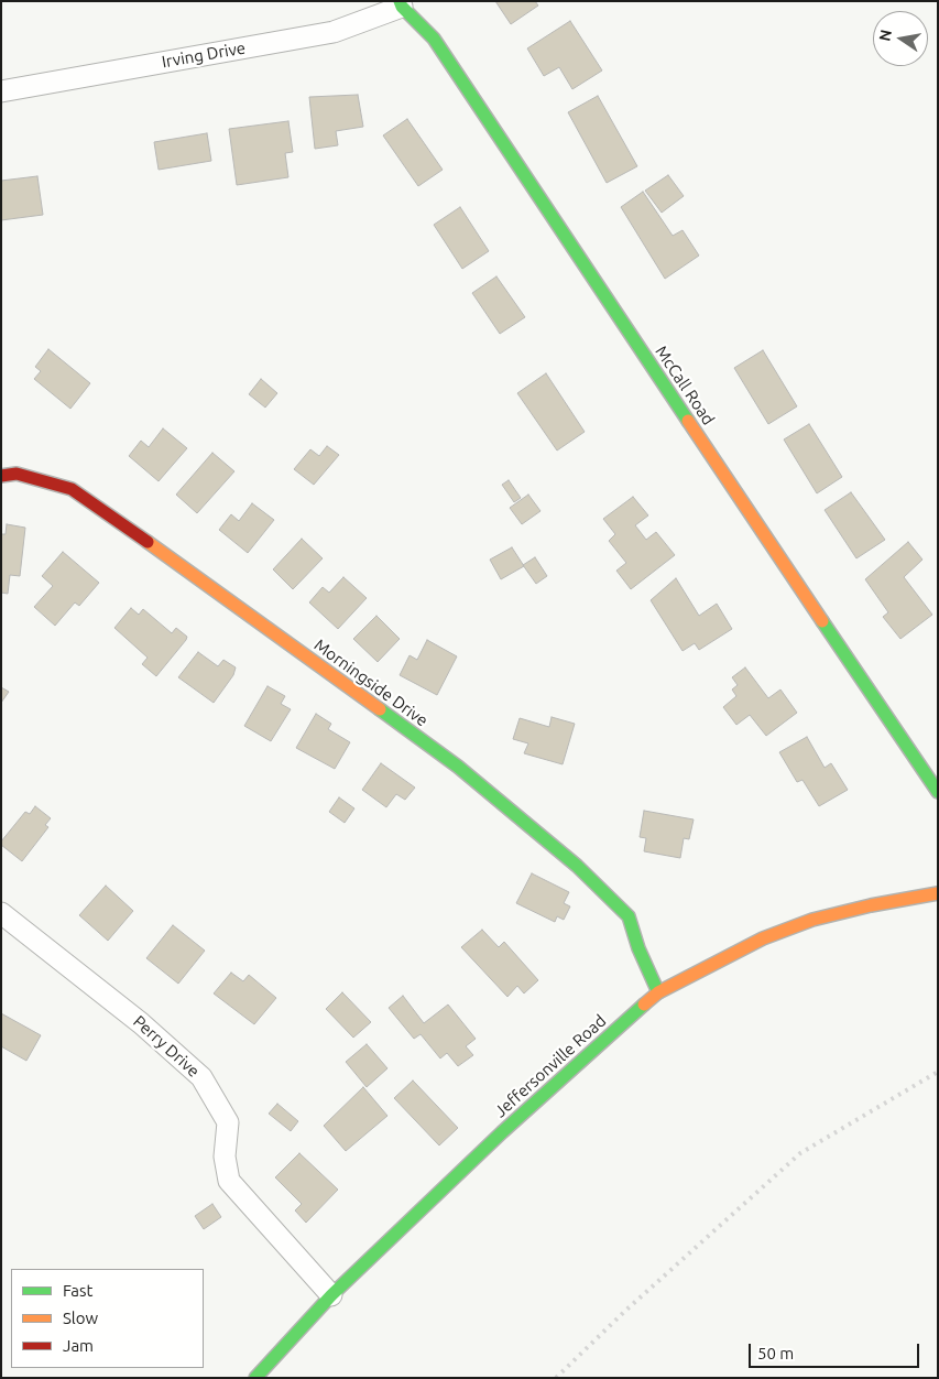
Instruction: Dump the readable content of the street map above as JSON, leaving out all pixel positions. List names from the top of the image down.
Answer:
{
  "streets": {
    "street": [
      "Irving Drive",
      "McCall Road",
      "Morningside Drive",
      "Perry Drive",
      "Jeffersonville Road"
    ]
  },
  "crossings": [
    ["Irving Drive", "McCall Road"],
    ["Morningside Drive", "Jeffersonville Road"],
    ["Perry Drive", "Jeffersonville Road"]
  ],
  "legend": ["Fast", "Slow", "Jam"],
  "scale_bar": "50 m",
  "north": "left"
}
